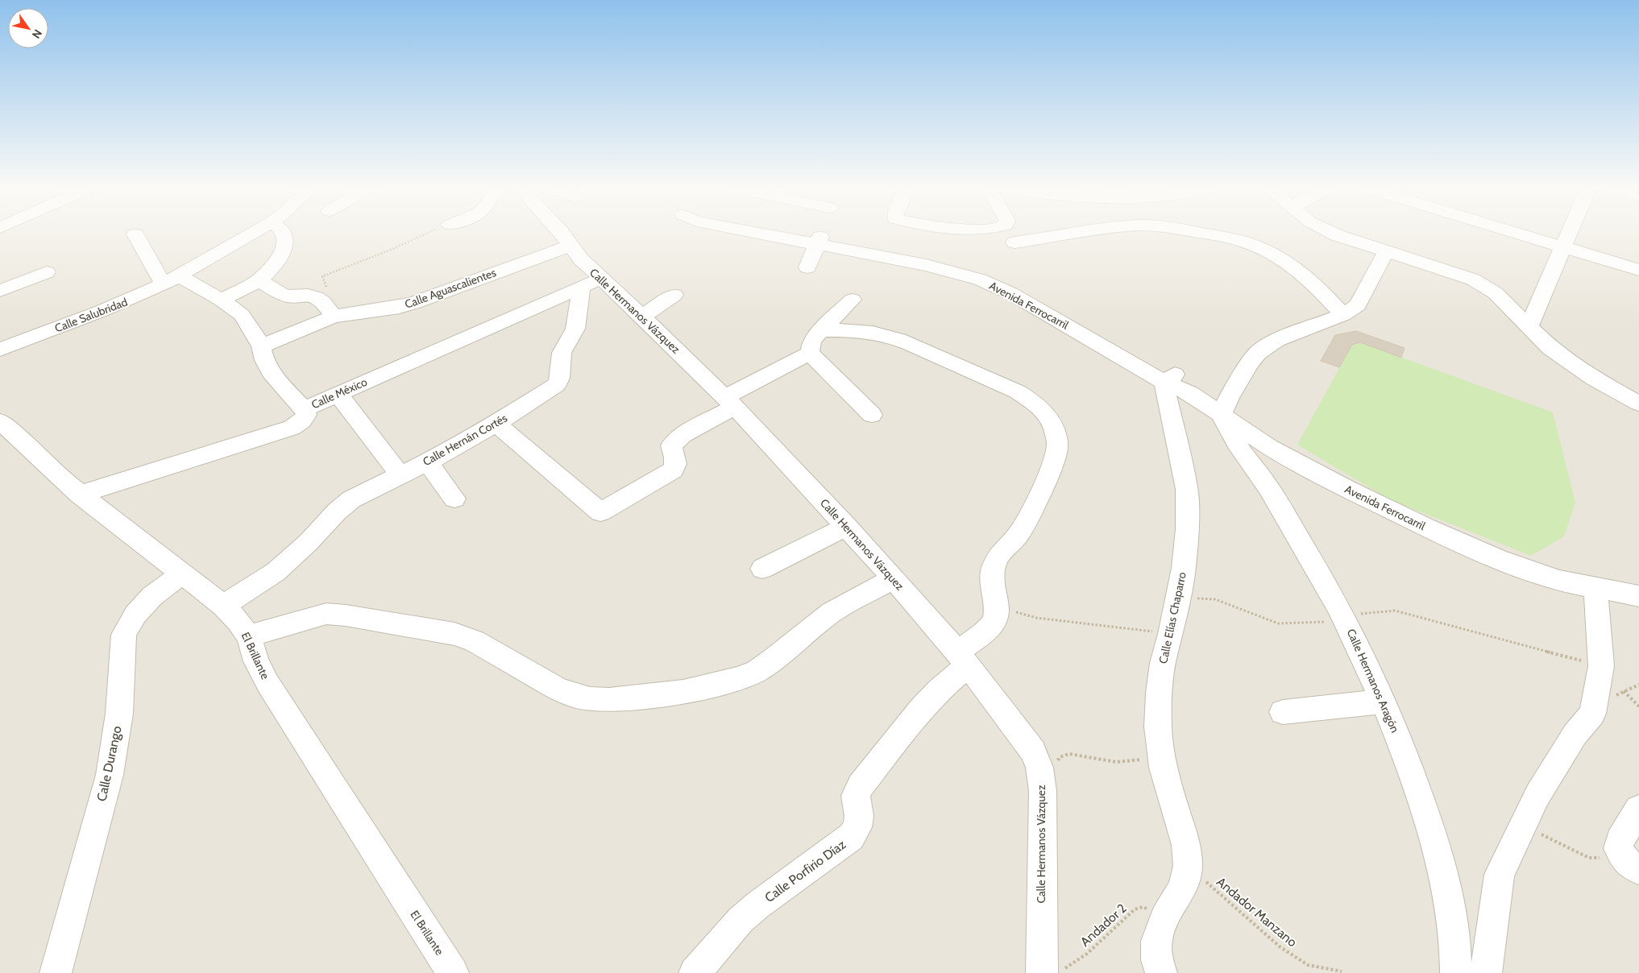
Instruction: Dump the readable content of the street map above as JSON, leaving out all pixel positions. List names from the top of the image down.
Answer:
{
  "streets": {
    "street": [
      "Calle Aguascalientes",
      "Avenida Ferrocarril",
      "Calle Hermanos Vázquez",
      "Calle Salubridad",
      "Calle México",
      "Calle Hernán Cortés",
      "Calle Elías Chaparro",
      "El Brillante",
      "Calle Hermanos Aragón",
      "Calle Durango",
      "Calle Porfirio Díaz"
    ],
    "path": ["Andador Manzano", "Andador 2"]
  },
  "crossings": [
    ["Calle Aguascalientes", "Calle Hermanos Vázquez"],
    ["Avenida Ferrocarril", "Calle Elías Chaparro"],
    ["Avenida Ferrocarril", "Calle Hermanos Aragón"],
    ["Calle Hermanos Vázquez", "Calle México"],
    ["Calle Hermanos Vázquez", "Calle Hernán Cortés"],
    ["Calle Hermanos Vázquez", "Calle Porfirio Díaz"],
    ["Calle México", "Calle Hernán Cortés"],
    ["Calle México", "El Brillante"],
    ["Calle Hernán Cortés", "El Brillante"],
    ["Calle Elías Chaparro", "Andador Manzano"],
    ["Calle Elías Chaparro", "Andador 2"],
    ["El Brillante", "Calle Durango"]
  ],
  "north": "bottom right"
}
